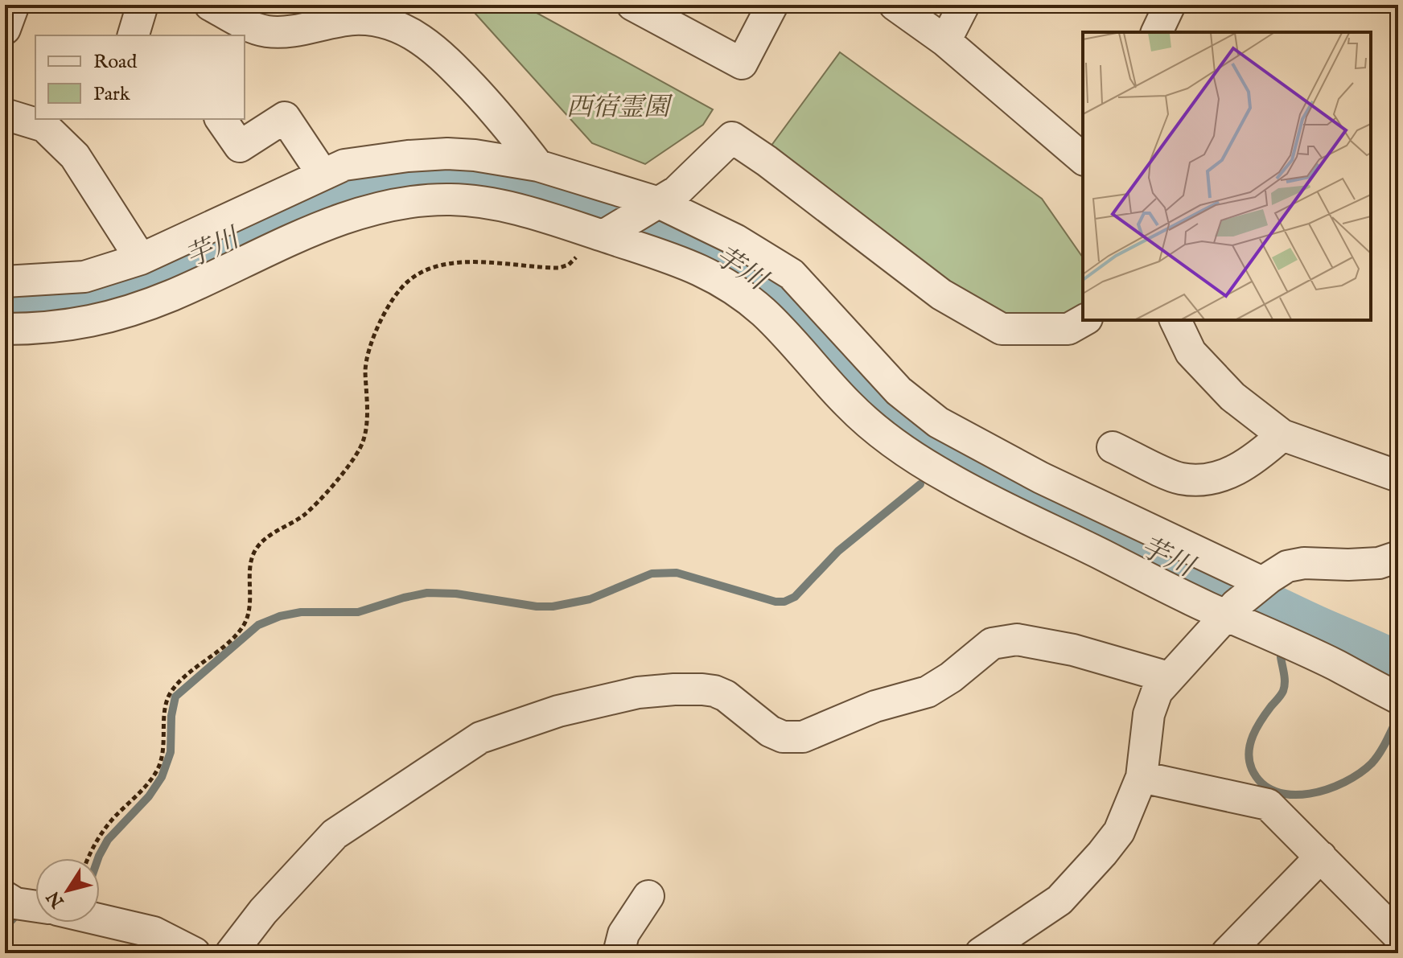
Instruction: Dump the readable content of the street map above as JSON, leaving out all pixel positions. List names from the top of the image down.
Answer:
{
  "water": ["芋川"],
  "parks": ["西宿霊園"],
  "legend": ["Road", "Park"],
  "north": "bottom left"
}
